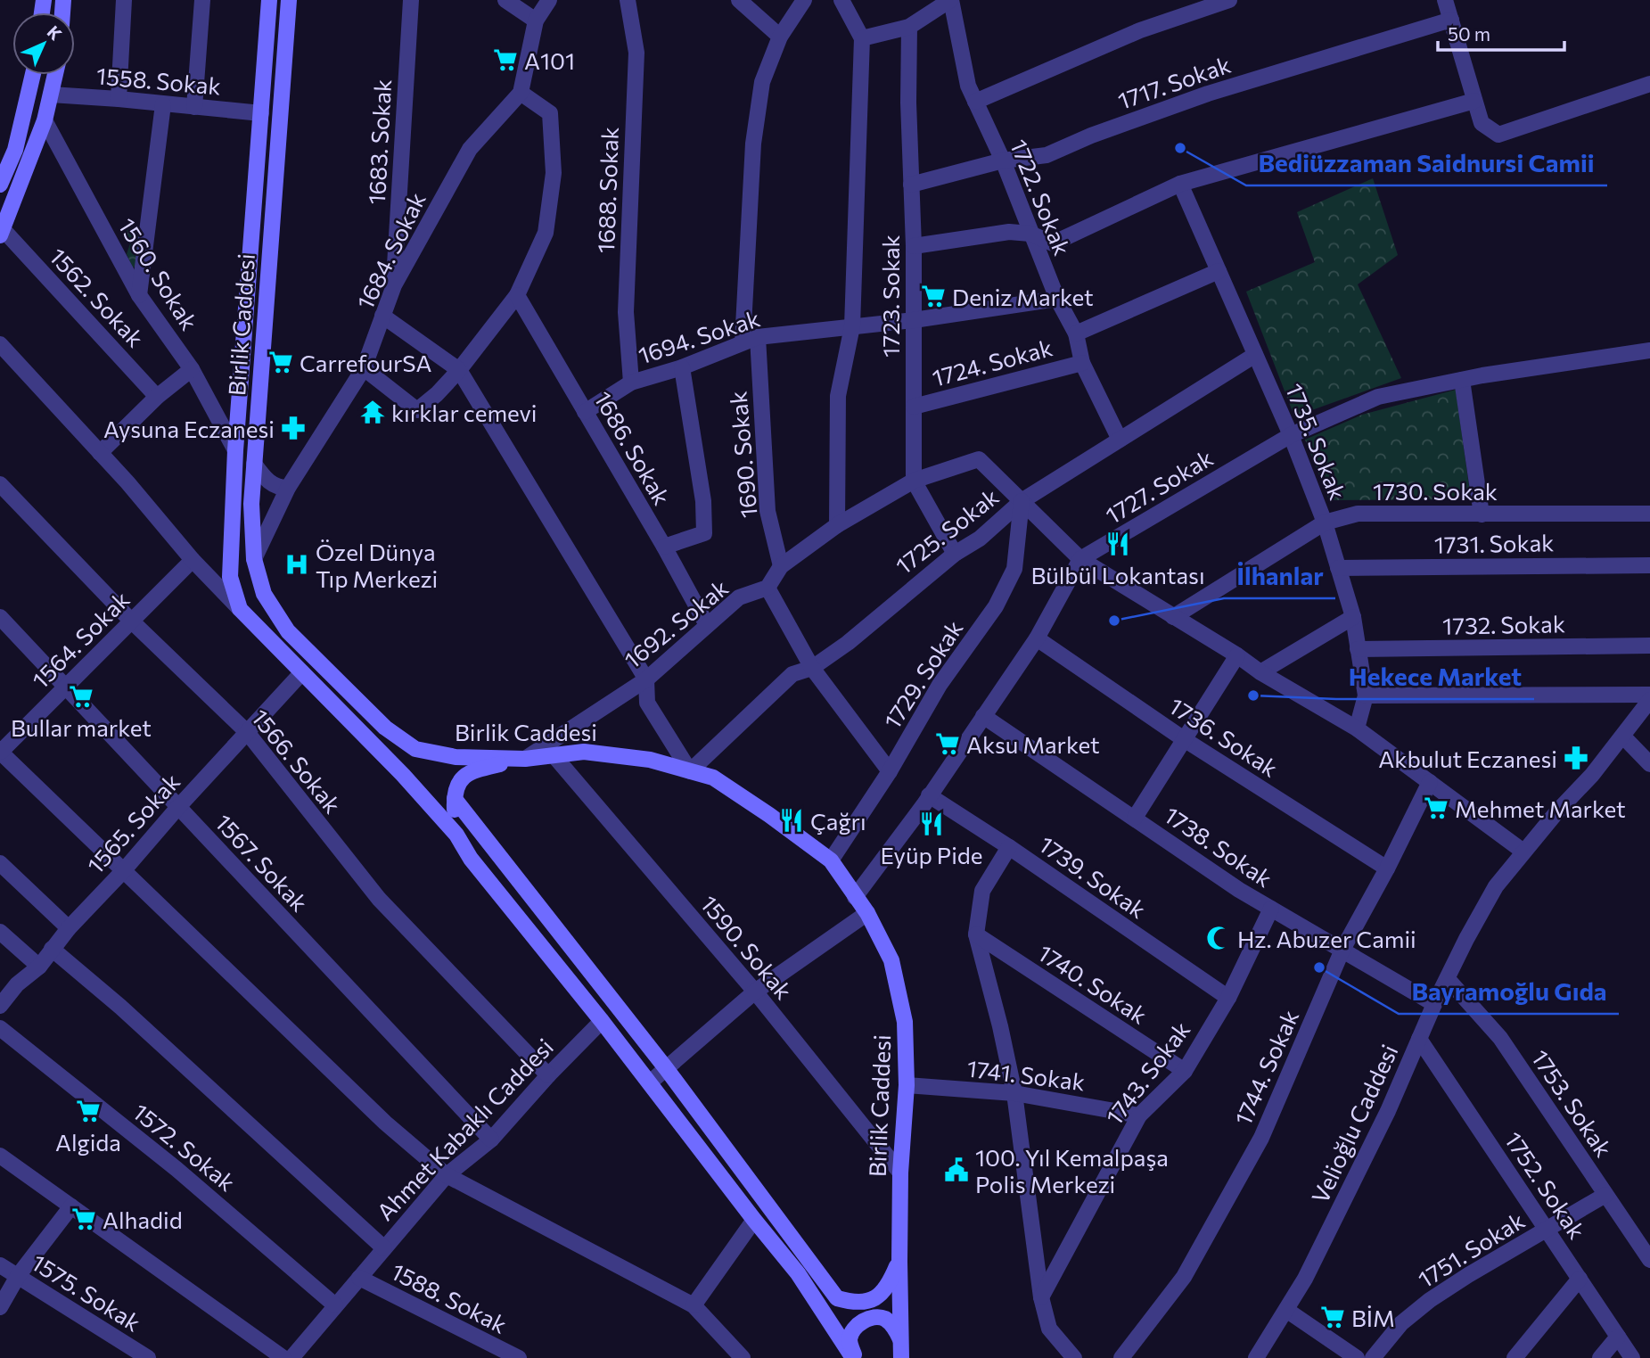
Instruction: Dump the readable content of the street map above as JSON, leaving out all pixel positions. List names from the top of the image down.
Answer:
{
  "streets": {
    "main road": ["Birlik Caddesi"],
    "street": [
      "1558. Sokak",
      "1717. Sokak",
      "1683. Sokak",
      "1688. Sokak",
      "1722. Sokak",
      "1684. Sokak",
      "1560. Sokak",
      "1723. Sokak",
      "1562. Sokak",
      "1694. Sokak",
      "1724. Sokak",
      "1735. Sokak",
      "1686. Sokak",
      "1690. Sokak",
      "1727. Sokak",
      "1730. Sokak",
      "1725. Sokak",
      "1731. Sokak",
      "1692. Sokak",
      "1732. Sokak",
      "1564. Sokak",
      "1729. Sokak",
      "1736. Sokak",
      "1566. Sokak",
      "1565. Sokak",
      "1738. Sokak",
      "1567. Sokak",
      "1739. Sokak",
      "1590. Sokak",
      "1740. Sokak",
      "1744. Sokak",
      "1743. Sokak",
      "1741. Sokak",
      "1753. Sokak",
      "Velioğlu Caddesi",
      "Ahmet Kabaklı Caddesi",
      "1572. Sokak",
      "1752. Sokak",
      "1751. Sokak",
      "1575. Sokak",
      "1588. Sokak"
    ]
  },
  "crossings": [
    ["1558. Sokak", "Birlik Caddesi"],
    ["1717. Sokak", "1722. Sokak"],
    ["1717. Sokak", "1723. Sokak"],
    ["1683. Sokak", "1684. Sokak"],
    ["1688. Sokak", "1694. Sokak"],
    ["1722. Sokak", "1694. Sokak"],
    ["1722. Sokak", "1724. Sokak"],
    ["1722. Sokak", "1725. Sokak"],
    ["1684. Sokak", "Birlik Caddesi"],
    ["1560. Sokak", "Birlik Caddesi"],
    ["1723. Sokak", "1694. Sokak"],
    ["1723. Sokak", "1724. Sokak"],
    ["1723. Sokak", "1725. Sokak"],
    ["Birlik Caddesi", "1725. Sokak"],
    ["Birlik Caddesi", "1692. Sokak"],
    ["Birlik Caddesi", "1729. Sokak"],
    ["Birlik Caddesi", "1565. Sokak"],
    ["Birlik Caddesi", "1590. Sokak"],
    ["Birlik Caddesi", "1741. Sokak"],
    ["Birlik Caddesi", "Ahmet Kabaklı Caddesi"],
    ["1694. Sokak", "1686. Sokak"],
    ["1694. Sokak", "1690. Sokak"],
    ["1735. Sokak", "1727. Sokak"],
    ["1735. Sokak", "1730. Sokak"],
    ["1735. Sokak", "1725. Sokak"],
    ["1735. Sokak", "1731. Sokak"],
    ["1735. Sokak", "1732. Sokak"],
    ["1686. Sokak", "1692. Sokak"],
    ["1725. Sokak", "1729. Sokak"],
    ["1564. Sokak", "1566. Sokak"],
    ["1564. Sokak", "1567. Sokak"],
    ["1736. Sokak", "1744. Sokak"],
    ["1566. Sokak", "1565. Sokak"],
    ["1566. Sokak", "Ahmet Kabaklı Caddesi"],
    ["1565. Sokak", "1567. Sokak"],
    ["1738. Sokak", "1744. Sokak"],
    ["1738. Sokak", "1743. Sokak"],
    ["1738. Sokak", "Velioğlu Caddesi"],
    ["1567. Sokak", "Ahmet Kabaklı Caddesi"],
    ["1739. Sokak", "1743. Sokak"],
    ["1740. Sokak", "1743. Sokak"],
    ["1743. Sokak", "1741. Sokak"],
    ["1753. Sokak", "Velioğlu Caddesi"],
    ["1753. Sokak", "1751. Sokak"],
    ["Velioğlu Caddesi", "1752. Sokak"],
    ["Ahmet Kabaklı Caddesi", "1572. Sokak"],
    ["Ahmet Kabaklı Caddesi", "1588. Sokak"],
    ["1752. Sokak", "1751. Sokak"]
  ],
  "places": {
    "supermarket": [
      "A101",
      "Deniz Market",
      "CarrefourSA",
      "Bullar market",
      "Aksu Market",
      "Mehmet Market",
      "Algida",
      "Alhadid",
      "BİM"
    ],
    "other": [
      "Bediüzzaman Saidnursi Camii",
      "İlhanlar",
      "Hekece Market",
      "Bayramoğlu Gıda"
    ],
    "temple": ["kırklar cemevi"],
    "pharmacy": ["Aysuna Eczanesi", "Akbulut Eczanesi"],
    "restaurant": ["Bülbül Lokantası", "Çağrı", "Eyüp Pide"],
    "hospital": ["Özel Dünya Tıp Merkezi"],
    "mosque": ["Hz. Abuzer Camii"],
    "public building": ["100. Yıl Kemalpaşa Polis Merkezi"]
  },
  "scale_bar": "50 m",
  "north": "top right"
}
